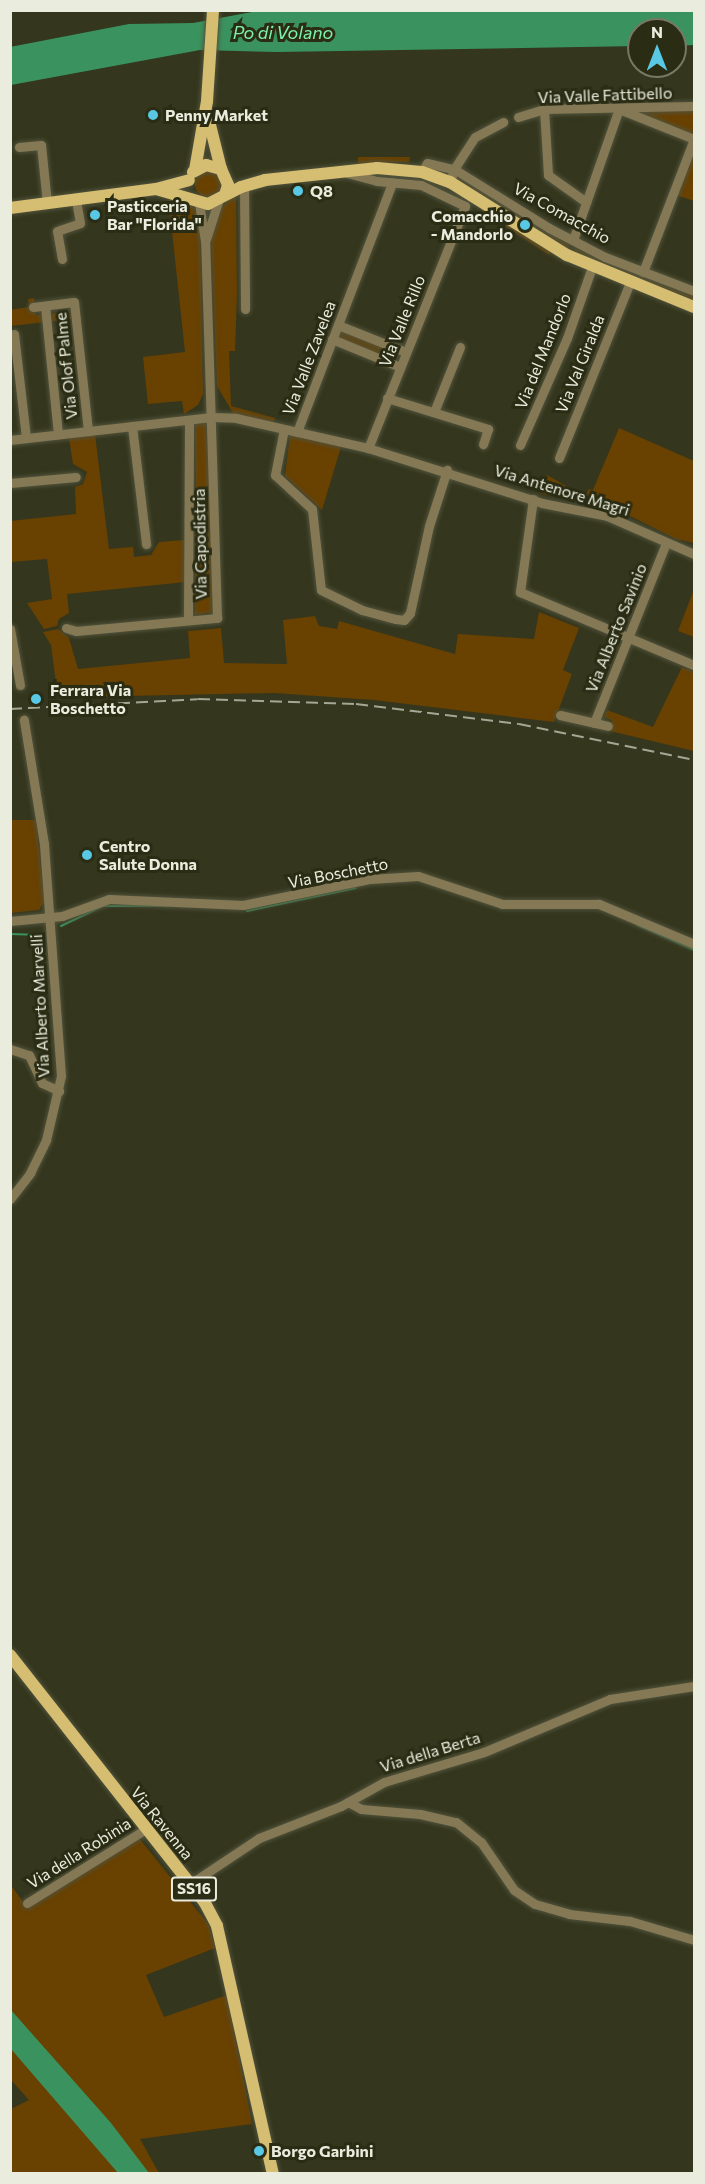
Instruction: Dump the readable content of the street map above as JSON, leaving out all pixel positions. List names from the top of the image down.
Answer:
{
  "streets": {
    "main road": ["Via Comacchio", "Via Ravenna", "SS16"],
    "street": [
      "Via Valle Fattibello",
      "Via Valle Rillo",
      "Via del Mandorlo",
      "Via Valle Zavelea",
      "Via Val Giralda",
      "Via Olof Palme",
      "Via Antenore Magri",
      "Via Capodistria",
      "Via Alberto Savinio",
      "Via Boschetto",
      "Via Alberto Marvelli",
      "Via della Berta",
      "Via della Robinia"
    ]
  },
  "crossings": [
    ["Via Comacchio", "Via del Mandorlo"],
    ["Via Comacchio", "Via Val Giralda"],
    ["Via Comacchio", "Via Capodistria"],
    ["Via Valle Rillo", "Via Valle Zavelea"],
    ["Via Valle Zavelea", "Via Antenore Magri"],
    ["Via Antenore Magri", "Via Alberto Savinio"],
    ["Via Boschetto", "Via Alberto Marvelli"],
    ["Via della Berta", "Via Ravenna"],
    ["Via Ravenna", "Via della Robinia"]
  ],
  "water": ["Po di Volano"],
  "places": [
    "Penny Market",
    "Q8",
    "Pasticceria Bar \"Florida\"",
    "Comacchio - Mandorlo",
    "Ferrara Via Boschetto",
    "Centro Salute Donna",
    "Borgo Garbini"
  ],
  "north": "top"
}
